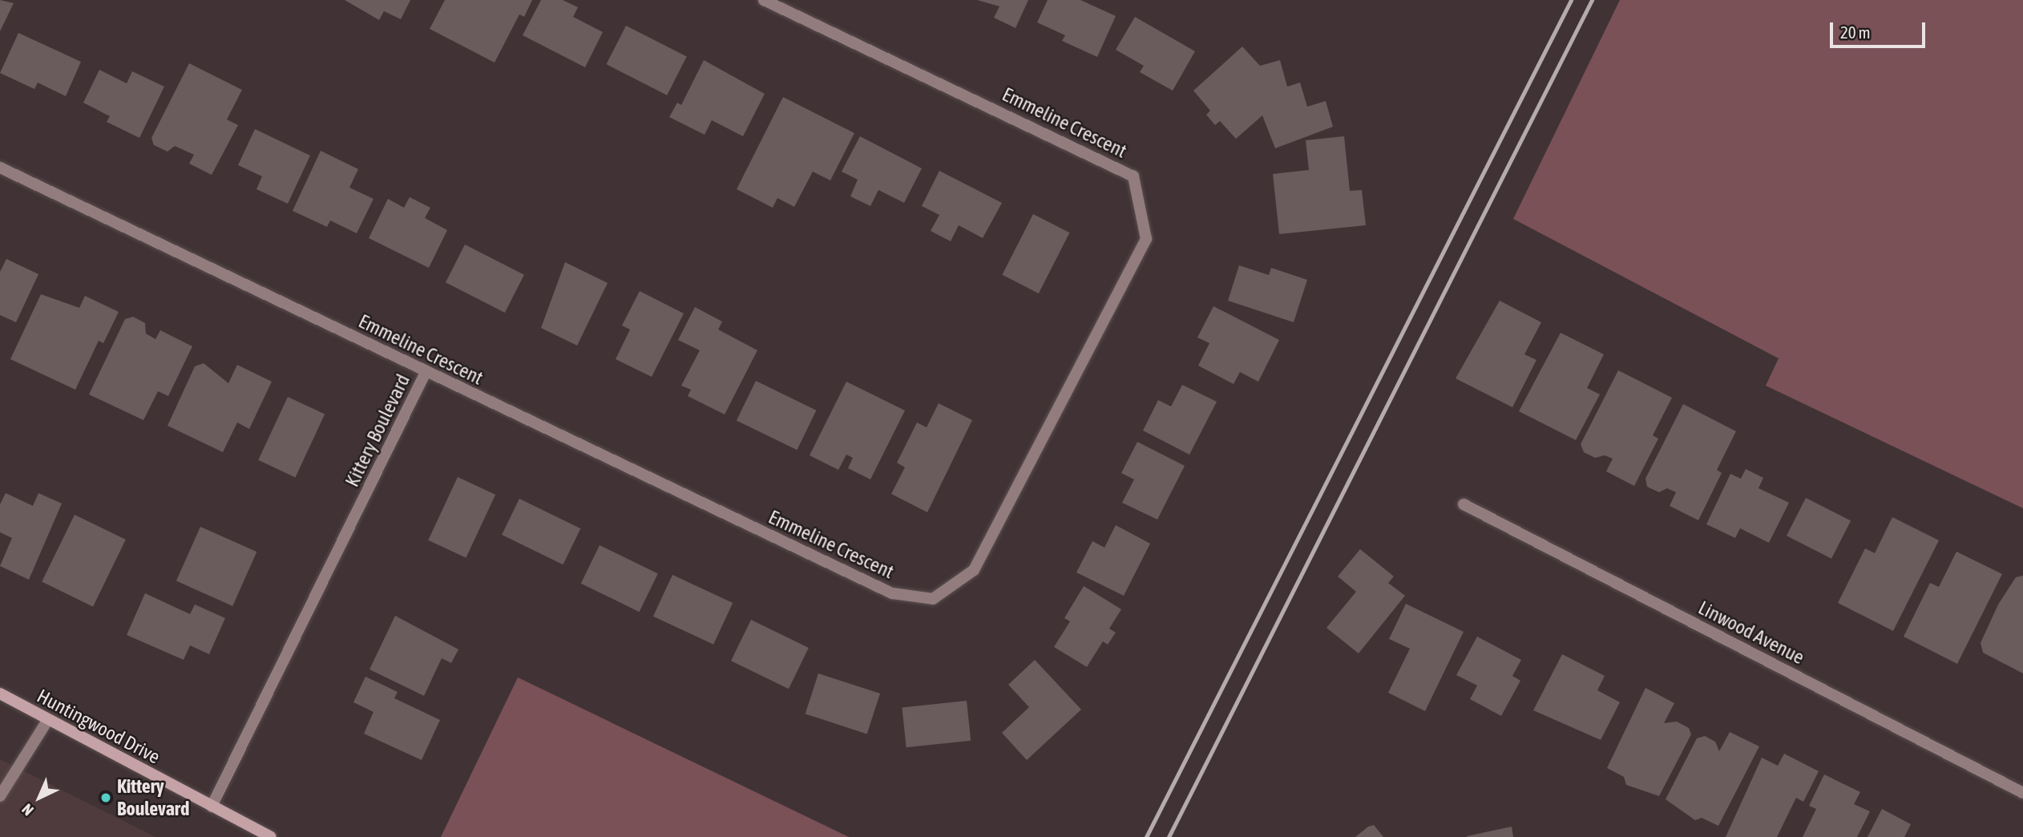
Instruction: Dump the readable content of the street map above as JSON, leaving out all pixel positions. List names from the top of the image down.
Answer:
{
  "streets": {
    "street": [
      "Emmeline Crescent",
      "Kittery Boulevard",
      "Linwood Avenue",
      "Huntingwood Drive"
    ]
  },
  "crossings": [
    ["Emmeline Crescent", "Kittery Boulevard"],
    ["Kittery Boulevard", "Huntingwood Drive"]
  ],
  "places": ["Kittery Boulevard"],
  "scale_bar": "20 m",
  "north": "bottom left"
}
